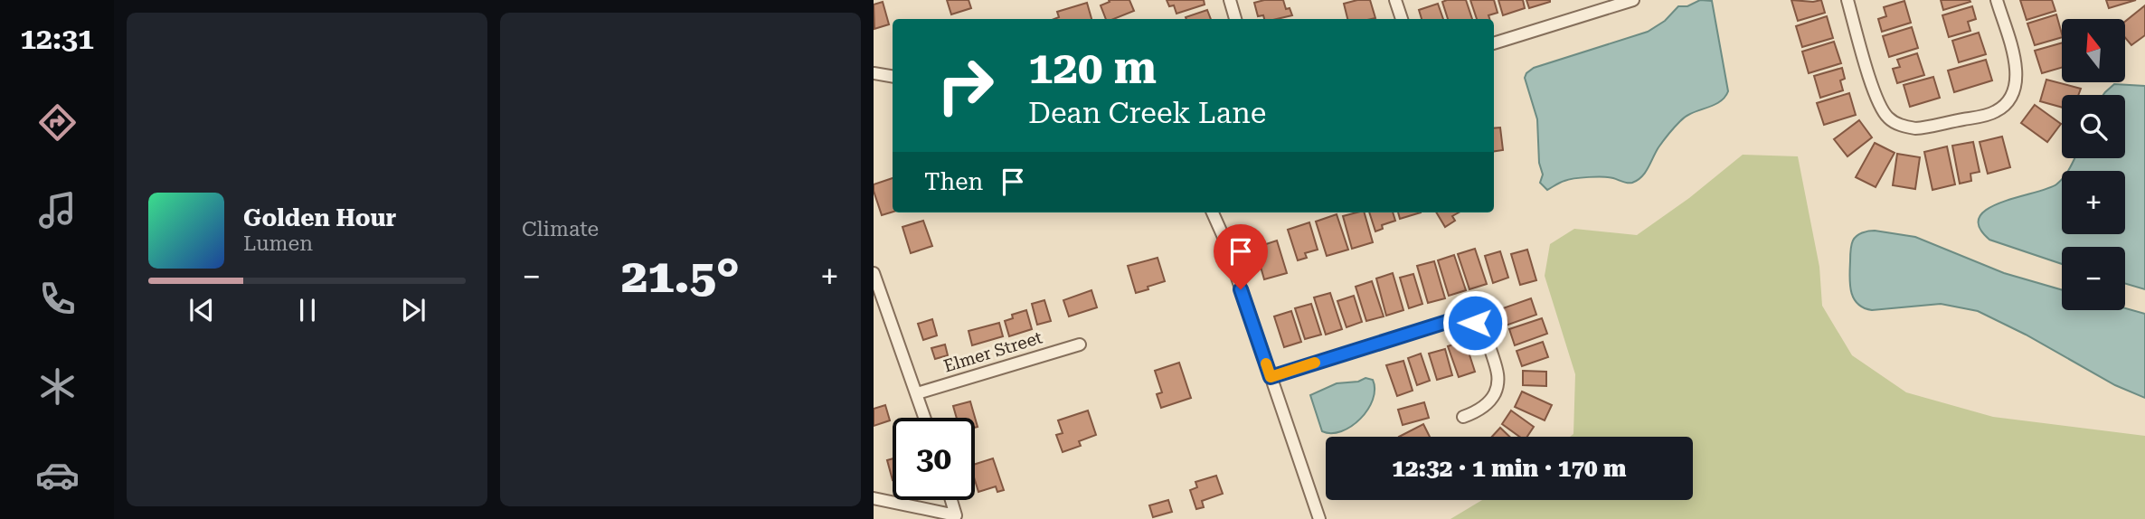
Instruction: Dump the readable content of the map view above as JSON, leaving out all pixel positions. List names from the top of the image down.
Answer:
{
  "streets": {
    "street": ["Elmer Street"]
  },
  "north": "top",
  "page": {
    "tabs": "12:31",
    "tile": "Climate",
    "map_buttons": ["+", "−"],
    "turn": ["120 m", "Dean Creek Lane"],
    "then": "Then",
    "song": ["Golden Hour", "Lumen"],
    "heat": ["−", "21.5°", "+"],
    "limit": "30",
    "trip": "12:32 · 1 min · 170 m"
  }
}
